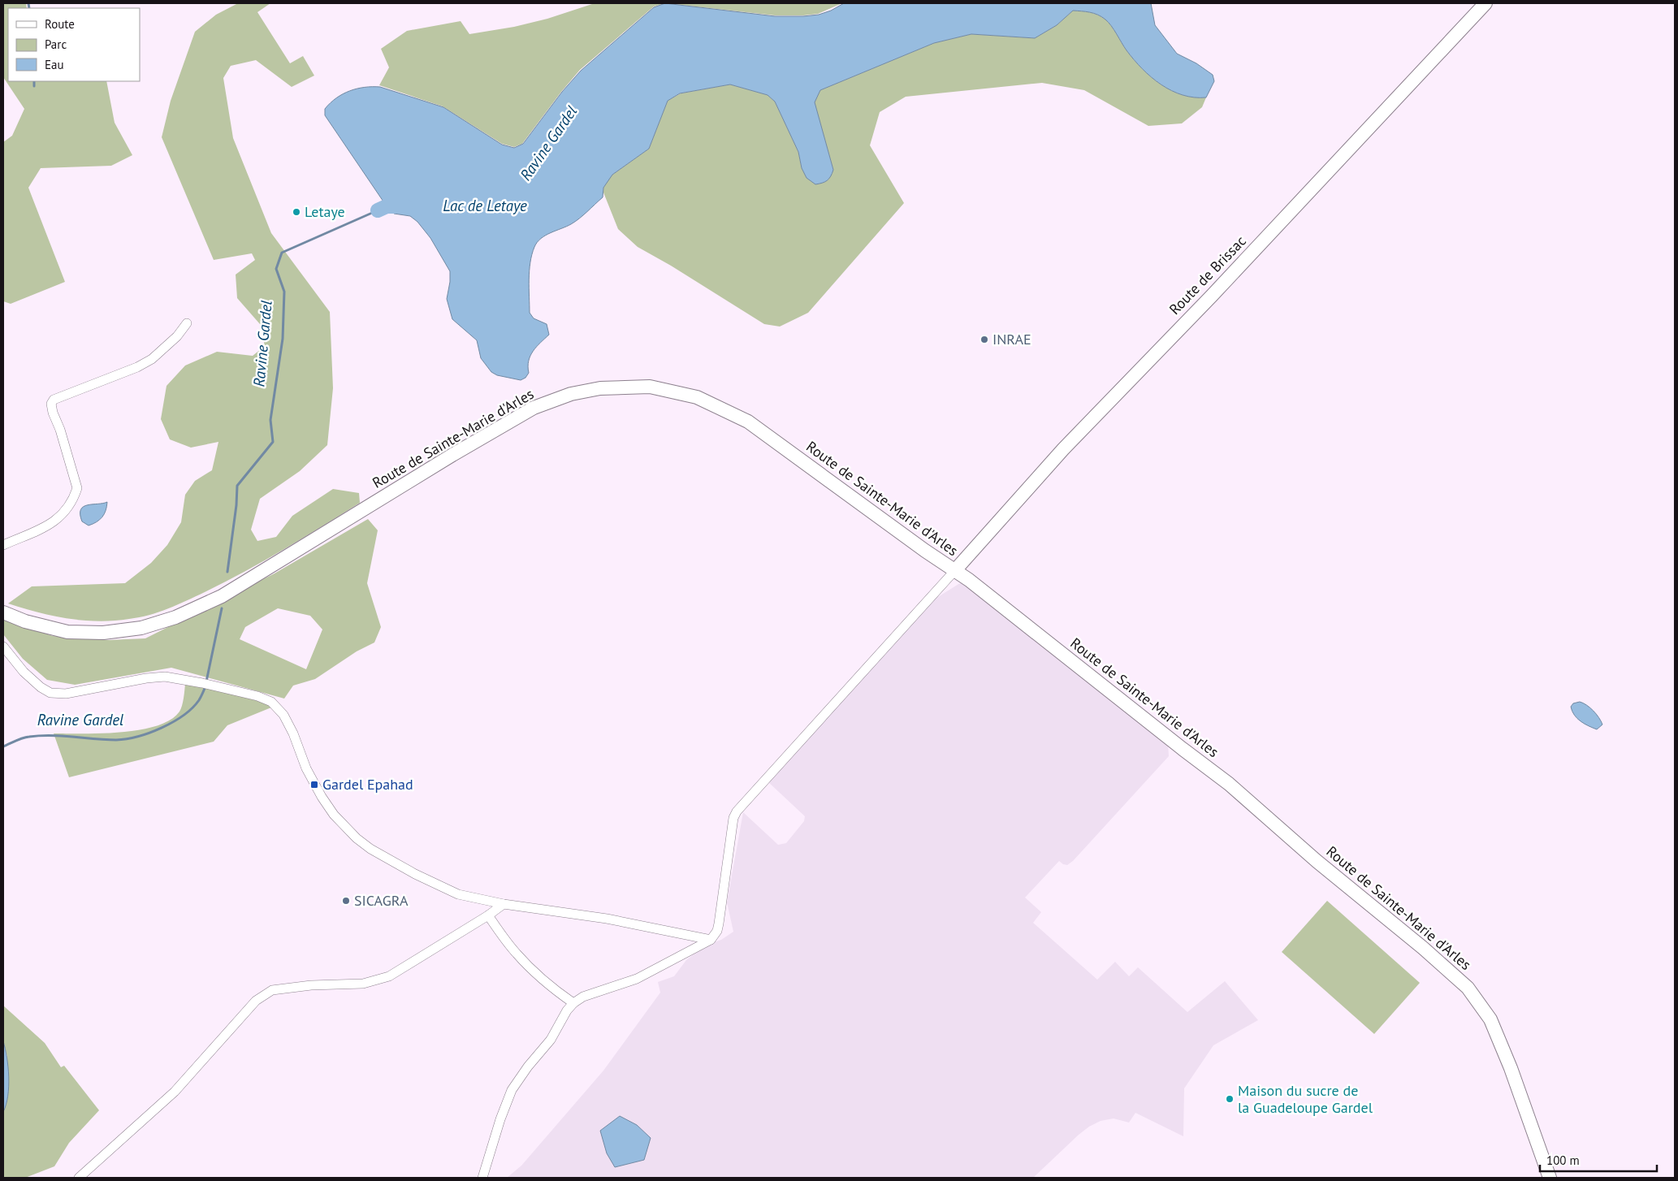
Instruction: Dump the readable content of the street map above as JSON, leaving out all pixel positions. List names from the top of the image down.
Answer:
{
  "streets": {
    "main road": ["Route de Brissac", "Route de Sainte-Marie d'Arles"]
  },
  "crossings": [
    ["Route de Brissac", "Route de Sainte-Marie d'Arles"]
  ],
  "water": ["Ravine Gardel", "Lac de Letaye"],
  "places": {
    "other": [
      "Letaye",
      "INRAE",
      "SICAGRA",
      "Maison du sucre de la Guadeloupe Gardel"
    ],
    "transit": ["Gardel Epahad"]
  },
  "legend": ["Route", "Parc", "Eau"],
  "scale_bar": "100 m"
}
